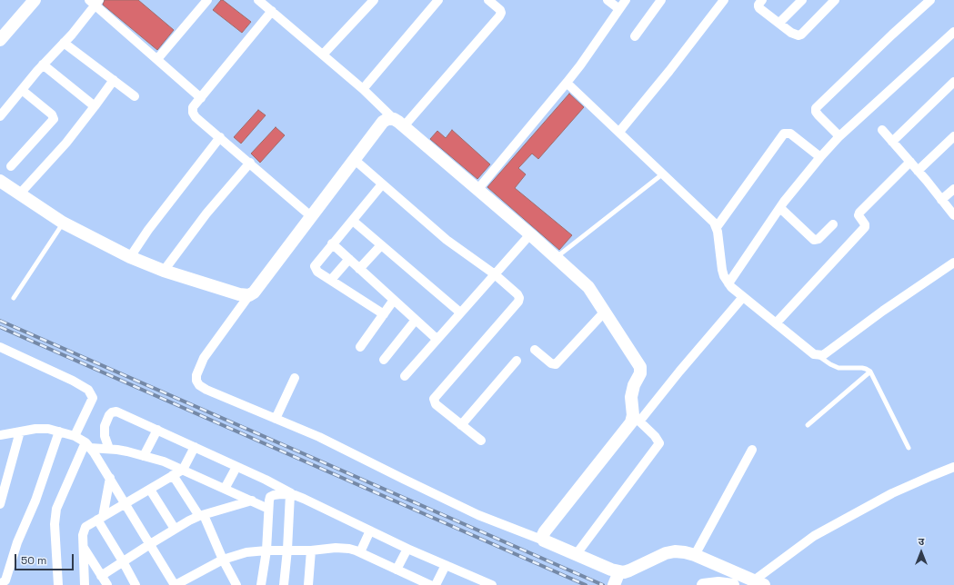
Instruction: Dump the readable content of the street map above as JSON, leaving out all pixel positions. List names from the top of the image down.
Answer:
{
  "scale_bar": "50 m",
  "north": "top"
}
